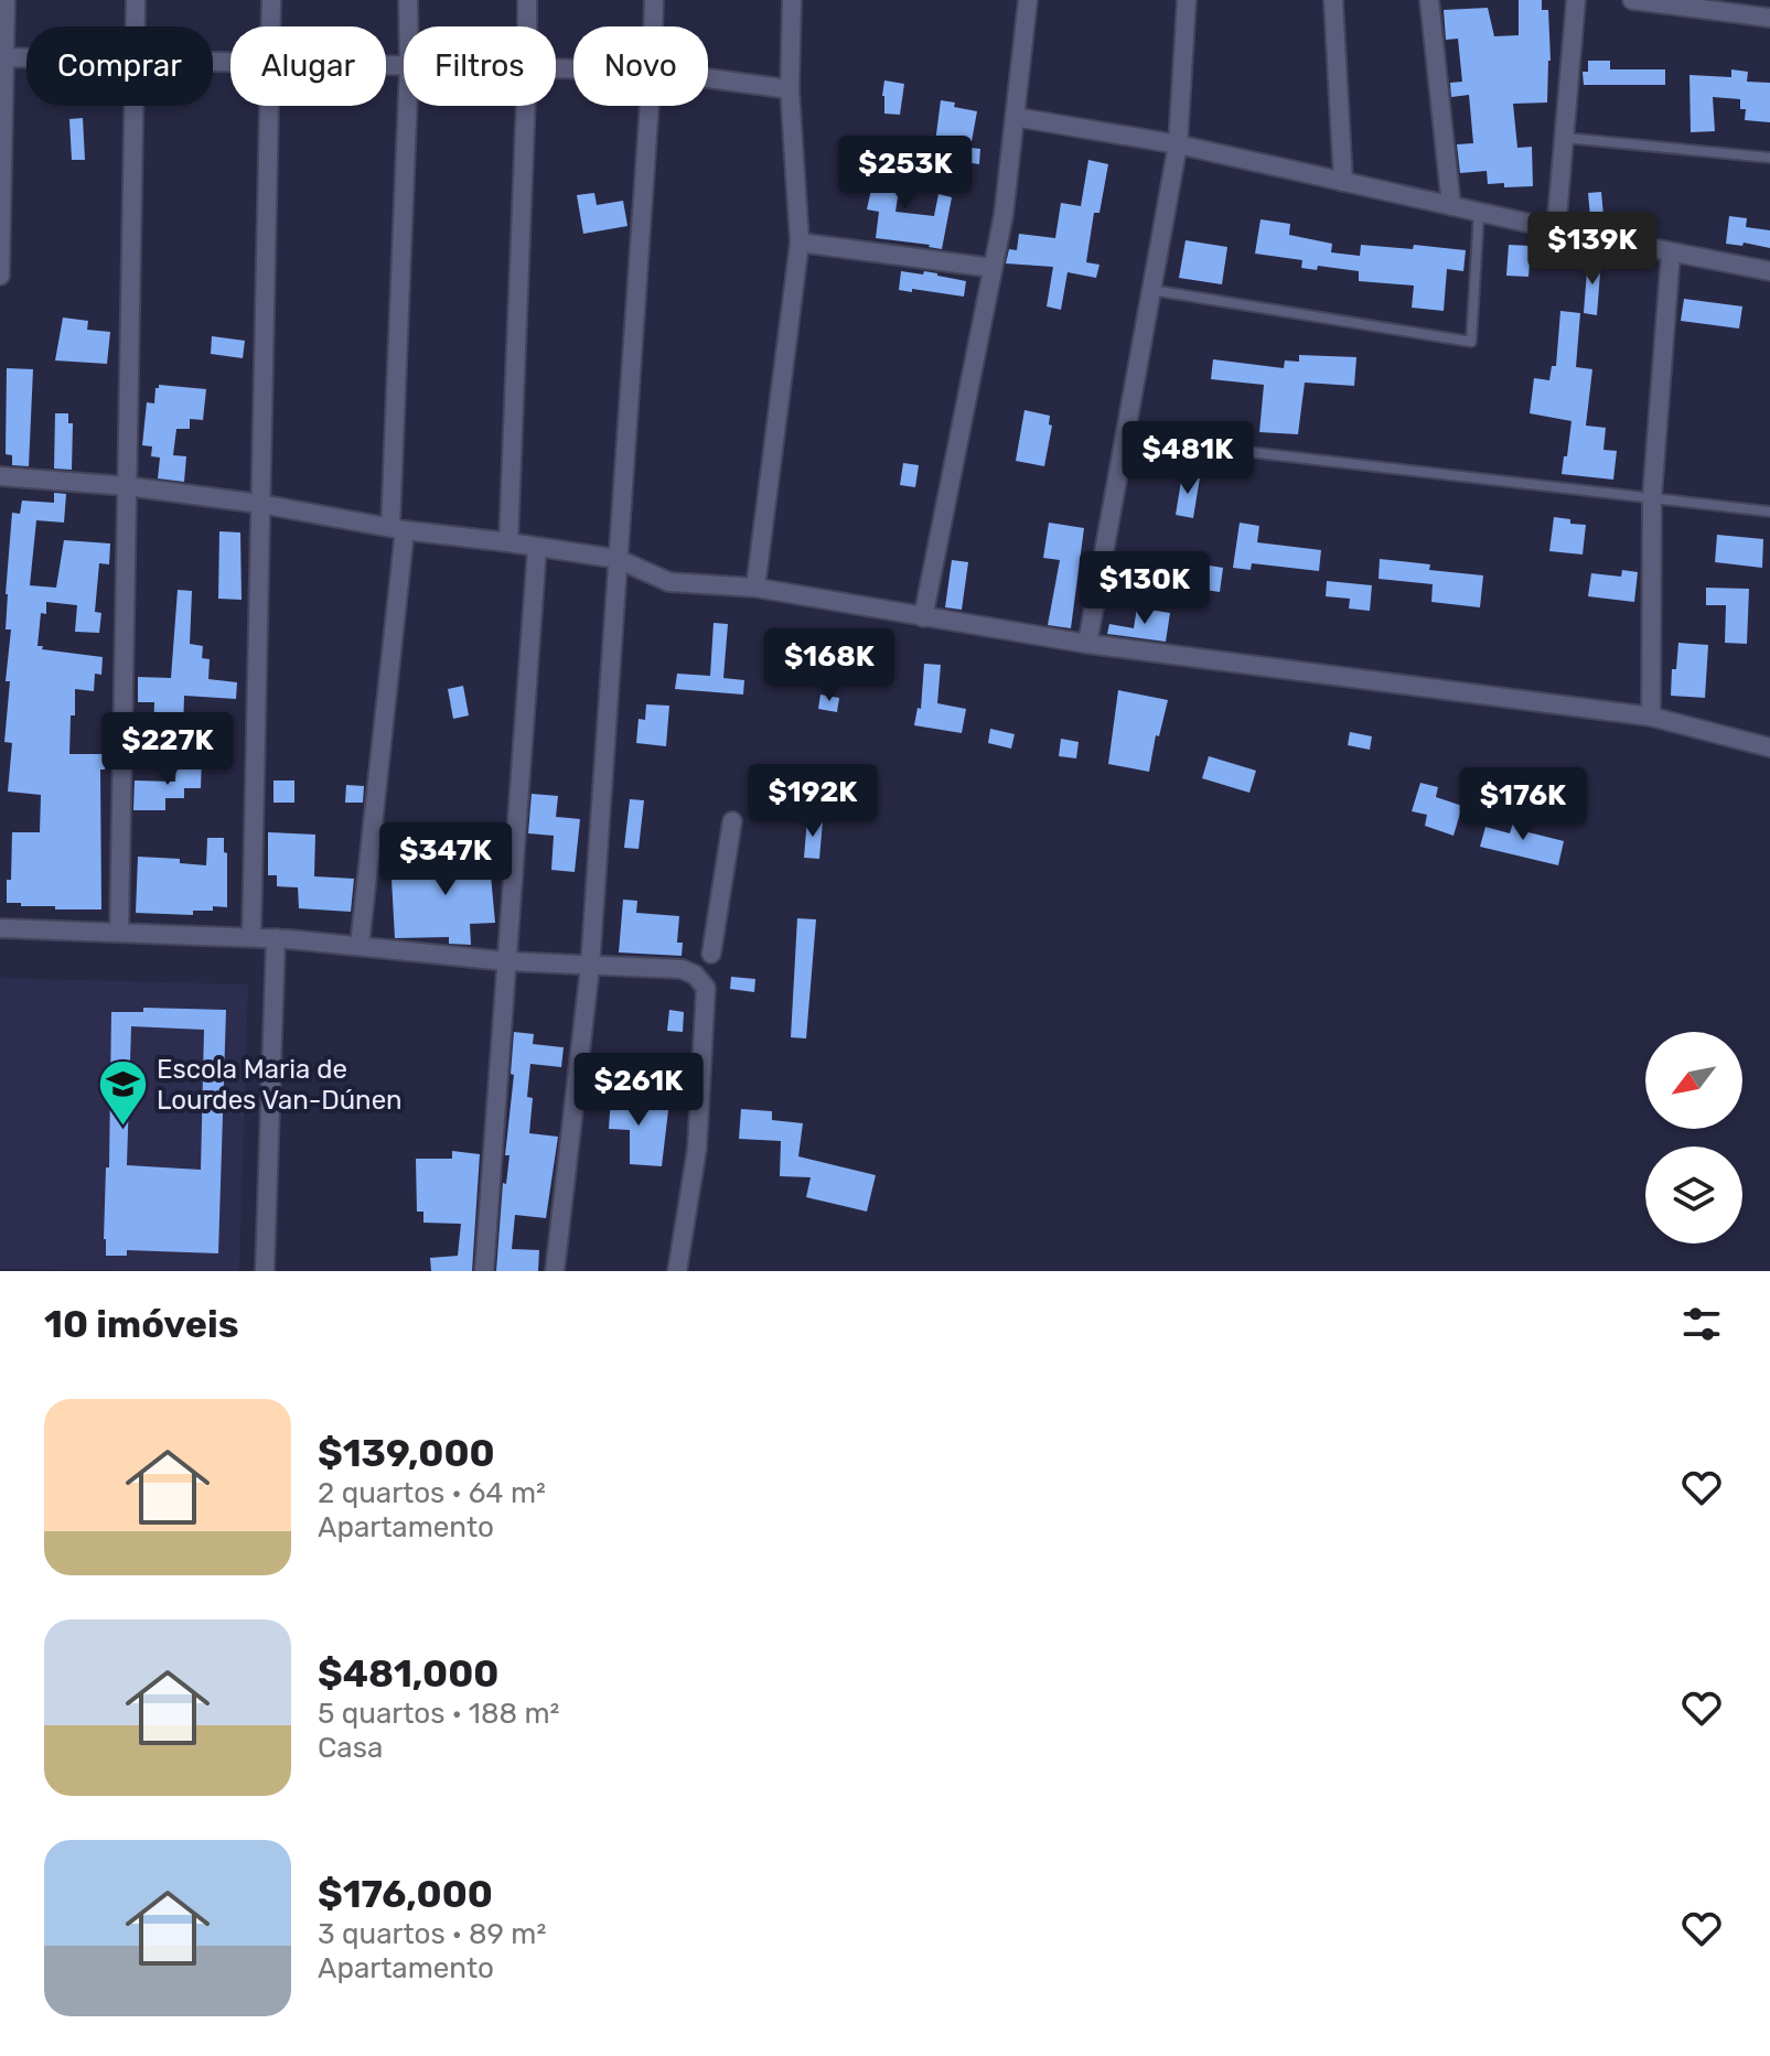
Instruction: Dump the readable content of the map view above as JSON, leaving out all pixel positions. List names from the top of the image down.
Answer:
{
  "places": {
    "school or university": ["Escola Maria de Lourdes Van-Dúnen"]
  },
  "north": "bottom left",
  "page": {
    "chip": [
      "Comprar",
      "Alugar",
      "Filtros",
      "Novo"
    ],
    "price": [
      "$253K",
      "$139K",
      "$481K",
      "$130K",
      "$168K",
      "$227K",
      "$192K",
      "$176K",
      "$347K",
      "$261K"
    ],
    "heading": "10 imóveis",
    "list": [
      {
        "name": "$139,000",
        "note": "2 quartos · 64 m² · Apartamento"
      },
      {
        "name": "$481,000",
        "note": "5 quartos · 188 m² · Casa"
      },
      {
        "name": "$176,000",
        "note": "3 quartos · 89 m² · Apartamento"
      }
    ]
  }
}
